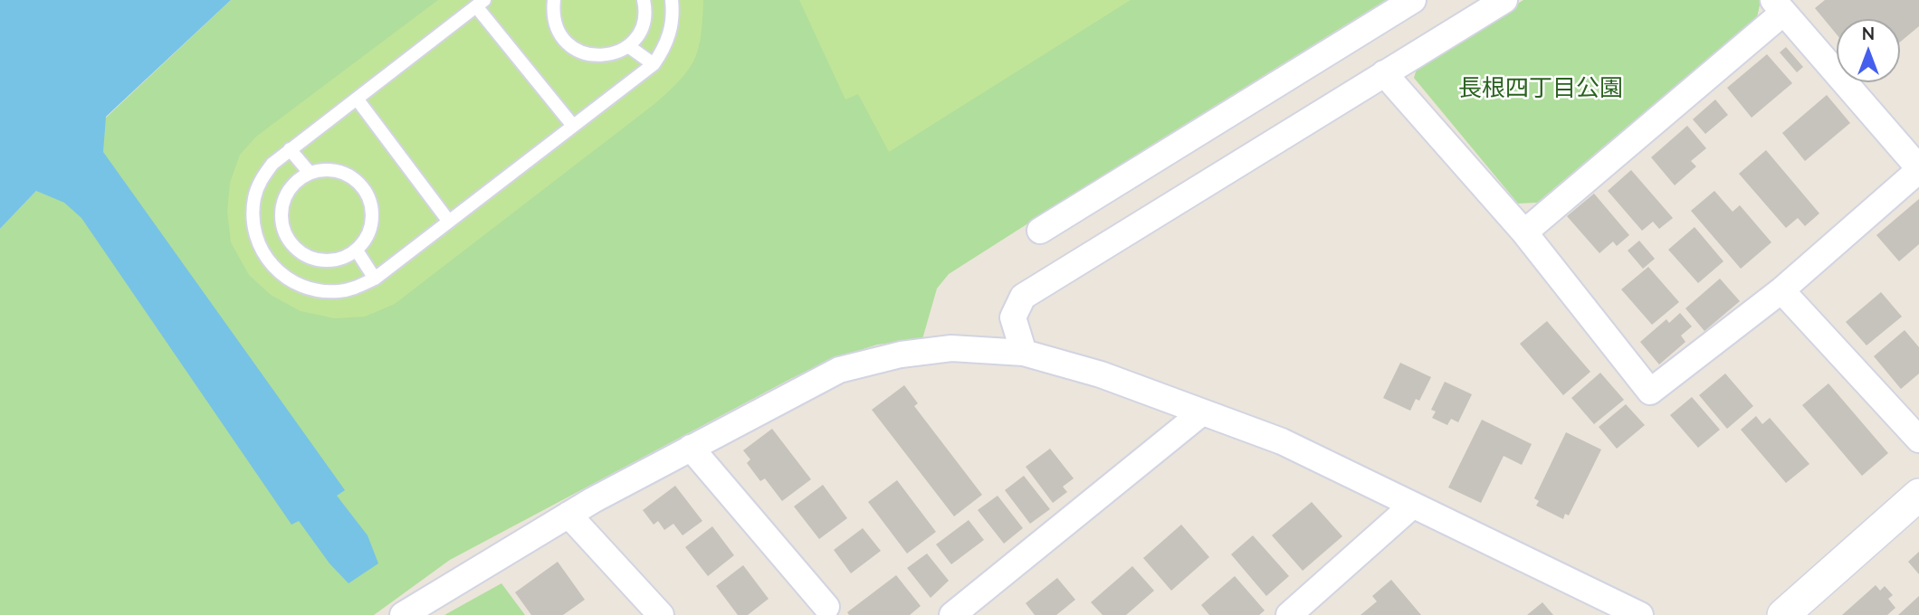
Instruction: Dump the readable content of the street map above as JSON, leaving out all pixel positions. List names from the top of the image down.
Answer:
{
  "parks": ["長根四丁目公園"],
  "north": "top"
}
